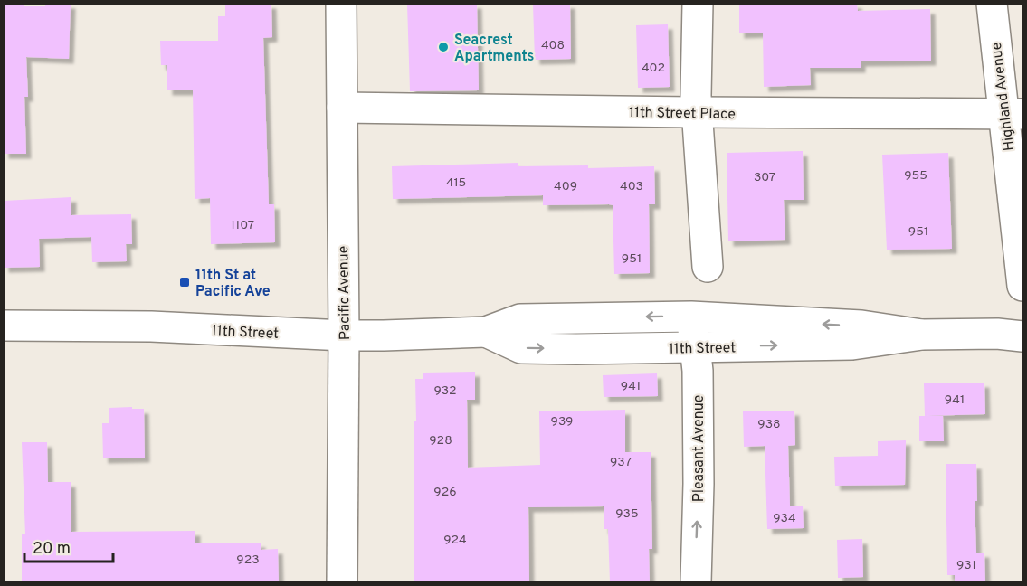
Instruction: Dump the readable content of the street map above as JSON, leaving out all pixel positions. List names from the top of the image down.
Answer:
{
  "streets": {
    "street": [
      "Highland Avenue",
      "11th Street Place",
      "Pacific Avenue",
      "11th Street",
      "Pleasant Avenue"
    ]
  },
  "crossings": [
    ["Highland Avenue", "11th Street Place"],
    ["11th Street Place", "Pacific Avenue"],
    ["Pacific Avenue", "11th Street"],
    ["11th Street", "Pleasant Avenue"]
  ],
  "one_way": ["Pleasant Avenue"],
  "places": {
    "other": ["Seacrest Apartments"],
    "transit": ["11th St at Pacific Ave"]
  },
  "house_numbers": [
    "408",
    "402",
    "955",
    "307",
    "415",
    "409",
    "403",
    "1107",
    "951",
    "951",
    "941",
    "932",
    "941",
    "939",
    "938",
    "928",
    "937",
    "926",
    "935",
    "934",
    "924",
    "923",
    "931"
  ],
  "scale_bar": "20 m"
}
